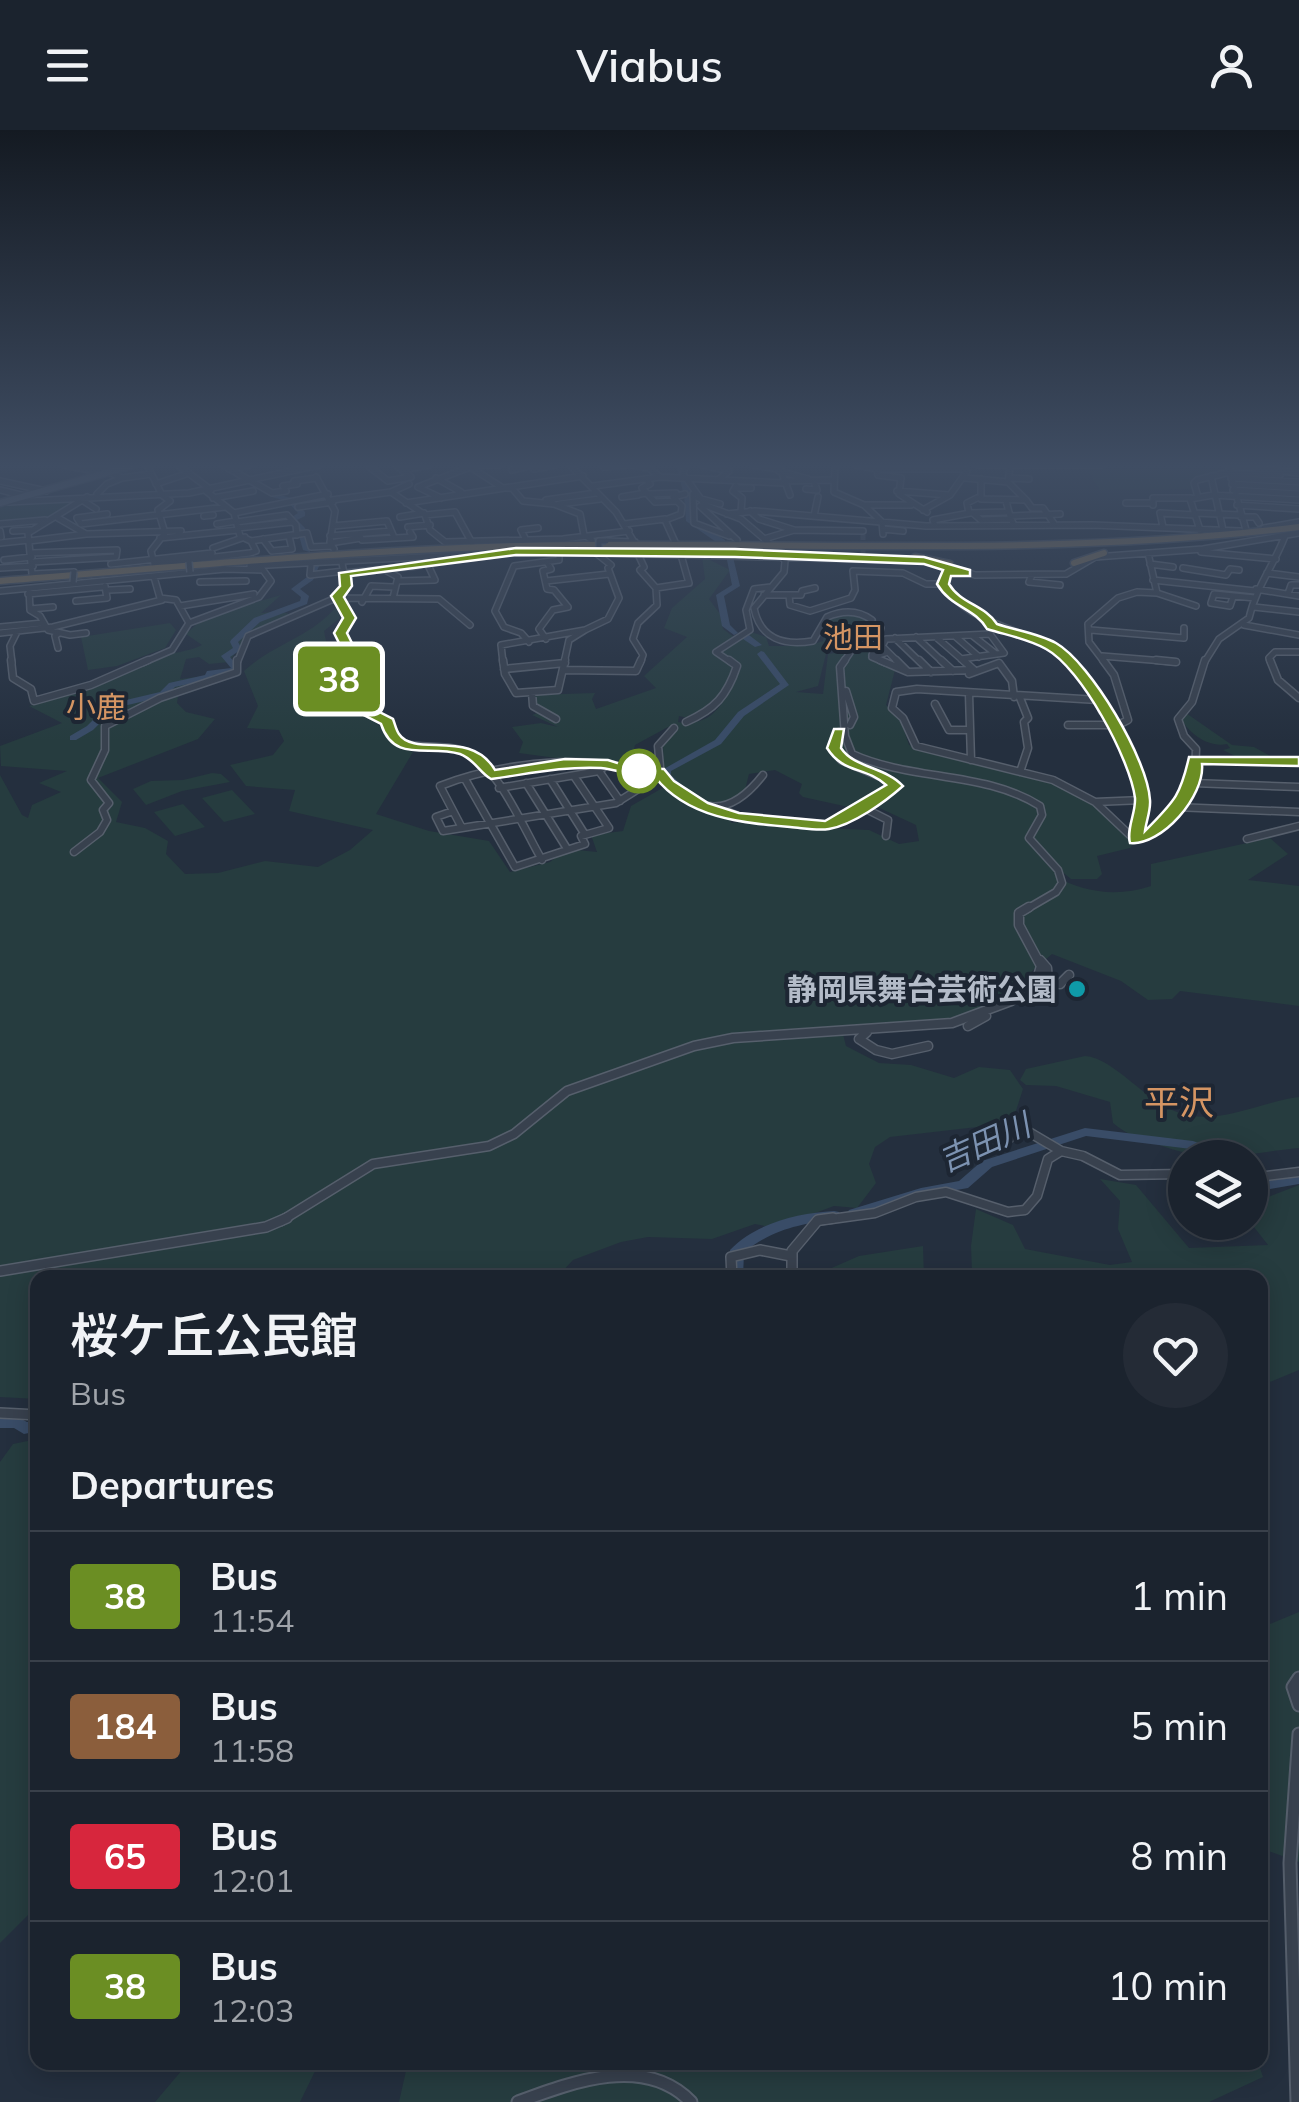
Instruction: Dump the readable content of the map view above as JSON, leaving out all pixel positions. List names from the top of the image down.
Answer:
{
  "districts": ["池田", "小鹿", "平沢"],
  "water": ["吉田川"],
  "places": ["静岡県舞台芸術公園"],
  "lines": ["bus line 38"],
  "page": {
    "header": "Viabus",
    "on_map": "38",
    "heading": [
      ["桜ケ丘公民館", "Bus"],
      "Departures"
    ],
    "list": [
      {
        "mark": "38",
        "name": "Bus",
        "note": "11:54",
        "value": "1 min"
      },
      {
        "mark": "184",
        "name": "Bus",
        "note": "11:58",
        "value": "5 min"
      },
      {
        "mark": "65",
        "name": "Bus",
        "note": "12:01",
        "value": "8 min"
      },
      {
        "mark": "38",
        "name": "Bus",
        "note": "12:03",
        "value": "10 min"
      }
    ]
  }
}
